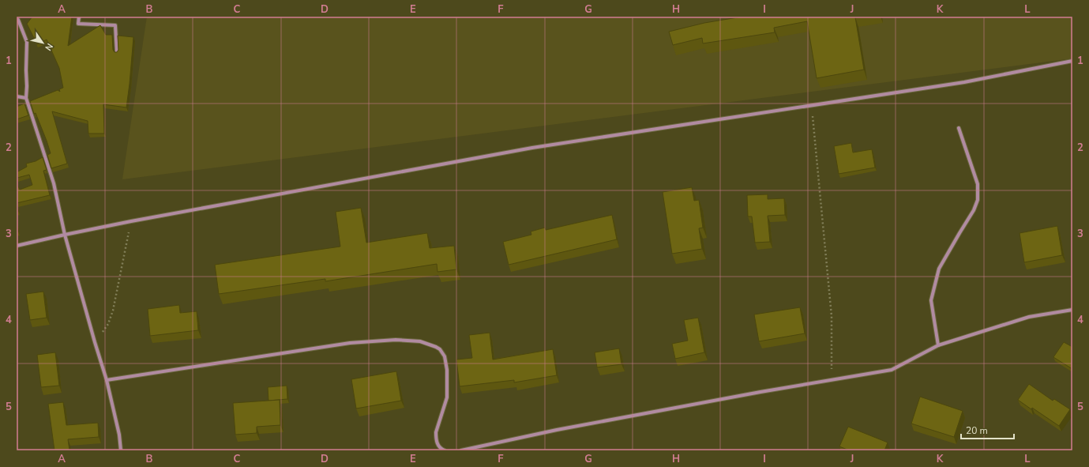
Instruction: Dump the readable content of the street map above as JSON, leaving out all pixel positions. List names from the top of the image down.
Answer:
{
  "scale_bar": "20 m",
  "north": "bottom right",
  "grid": {
    "columns": [
      "A",
      "B",
      "C",
      "D",
      "E",
      "F",
      "G",
      "H",
      "I",
      "J",
      "K",
      "L"
    ],
    "rows": [
      "1",
      "2",
      "3",
      "4",
      "5"
    ]
  }
}
